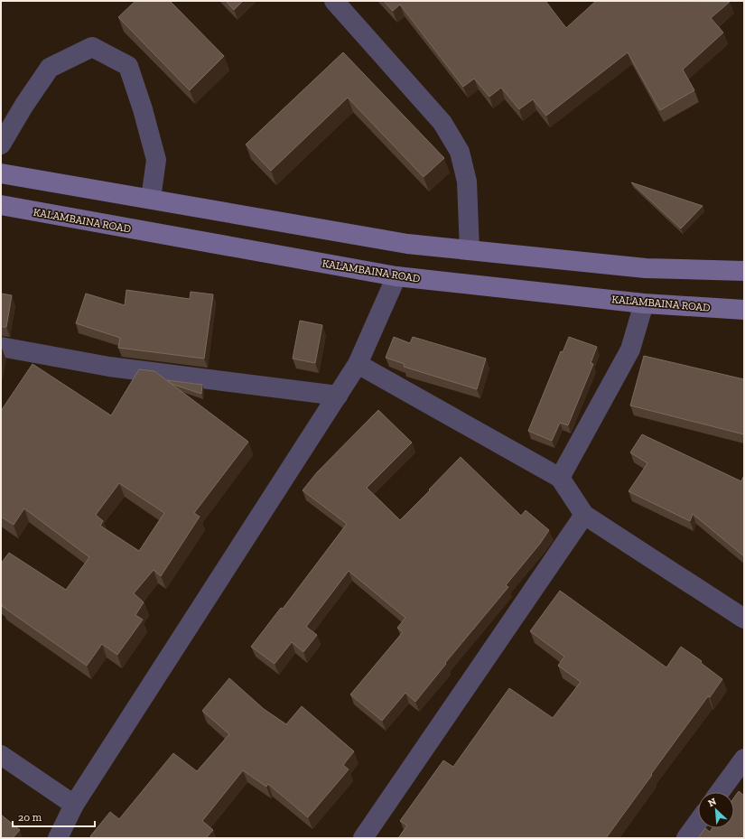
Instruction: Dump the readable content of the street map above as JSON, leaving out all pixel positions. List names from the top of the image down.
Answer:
{
  "streets": {
    "main road": ["KALAMBAINA ROAD"]
  },
  "scale_bar": "20 m",
  "north": "top left"
}
